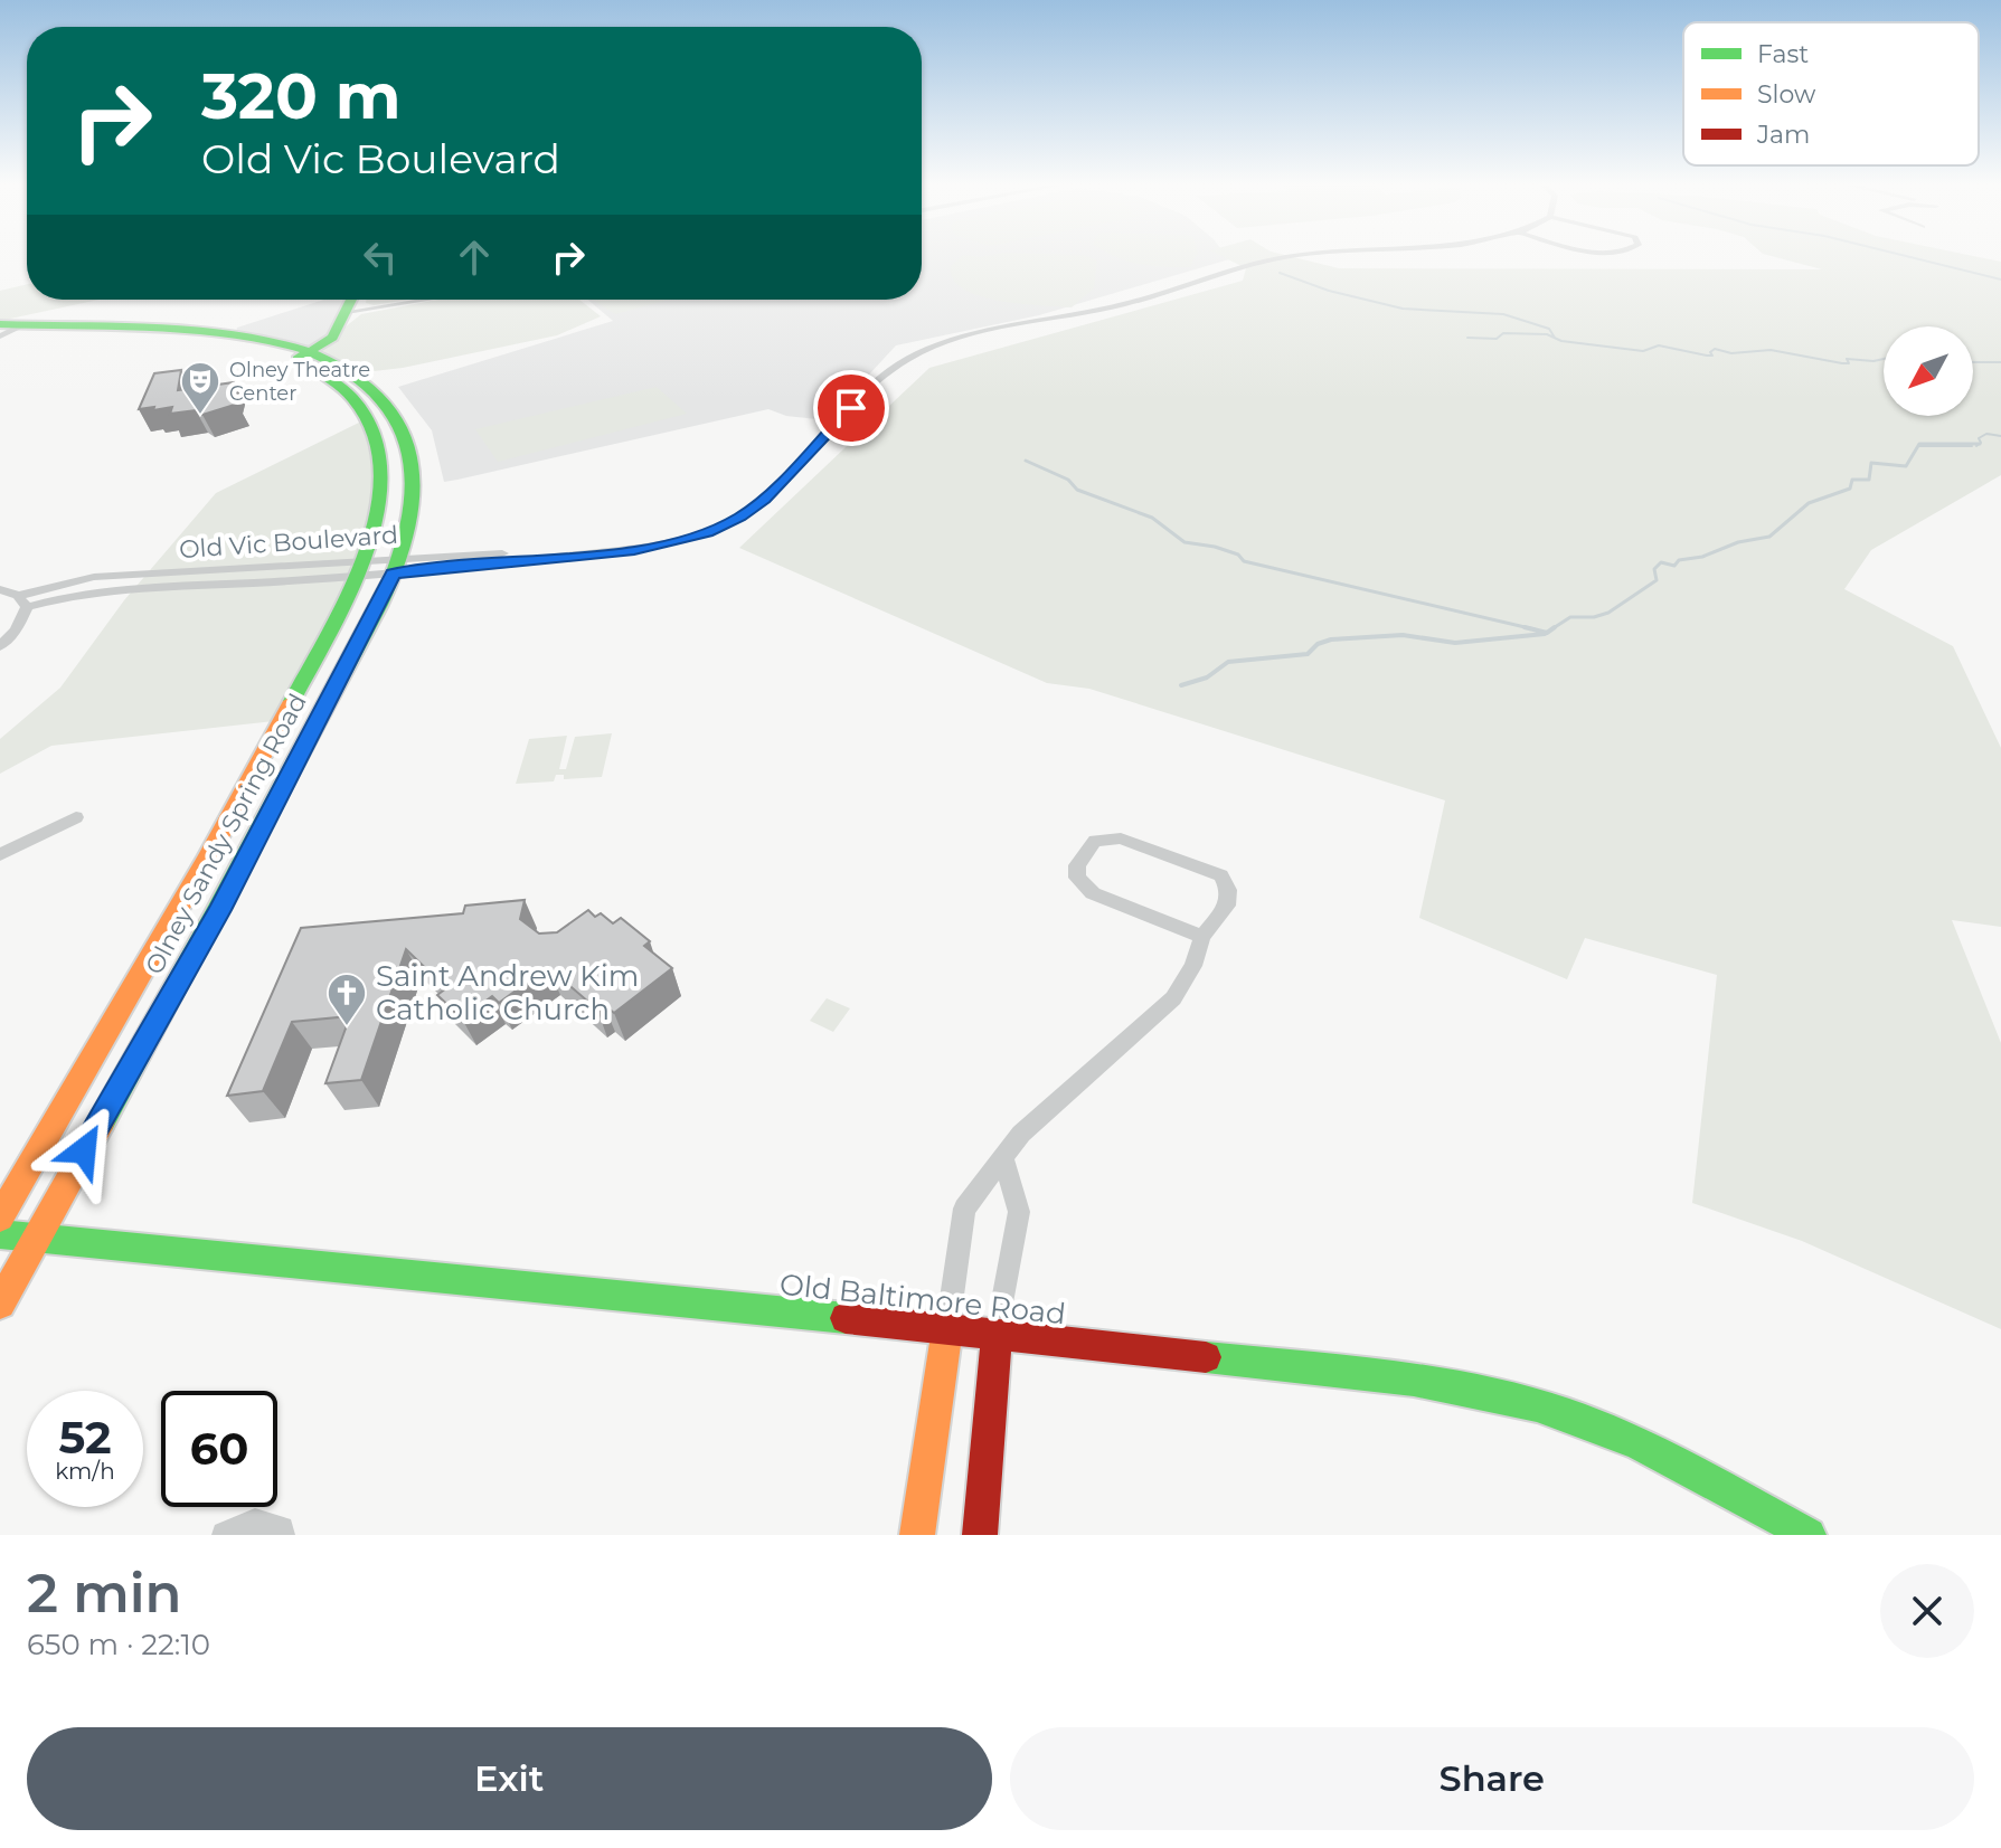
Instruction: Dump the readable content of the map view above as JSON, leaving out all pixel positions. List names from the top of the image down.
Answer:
{
  "streets": {
    "main road": ["Olney Sandy Spring Road", "Old Baltimore Road"],
    "street": ["Old Vic Boulevard"]
  },
  "crossings": [
    ["Old Vic Boulevard", "Olney Sandy Spring Road"],
    ["Olney Sandy Spring Road", "Old Baltimore Road"]
  ],
  "places": {
    "theatre": ["Olney Theatre Center"],
    "church": ["Saint Andrew Kim Catholic Church"]
  },
  "legend": ["Fast", "Slow", "Jam"],
  "north": "bottom left",
  "page": {
    "turn": ["320 m", "Old Vic Boulevard"],
    "speed": "52 km/h",
    "limit": "60",
    "heading": ["2 min", "650 m · 22:10"],
    "buttons": ["Exit", "Share"]
  }
}
